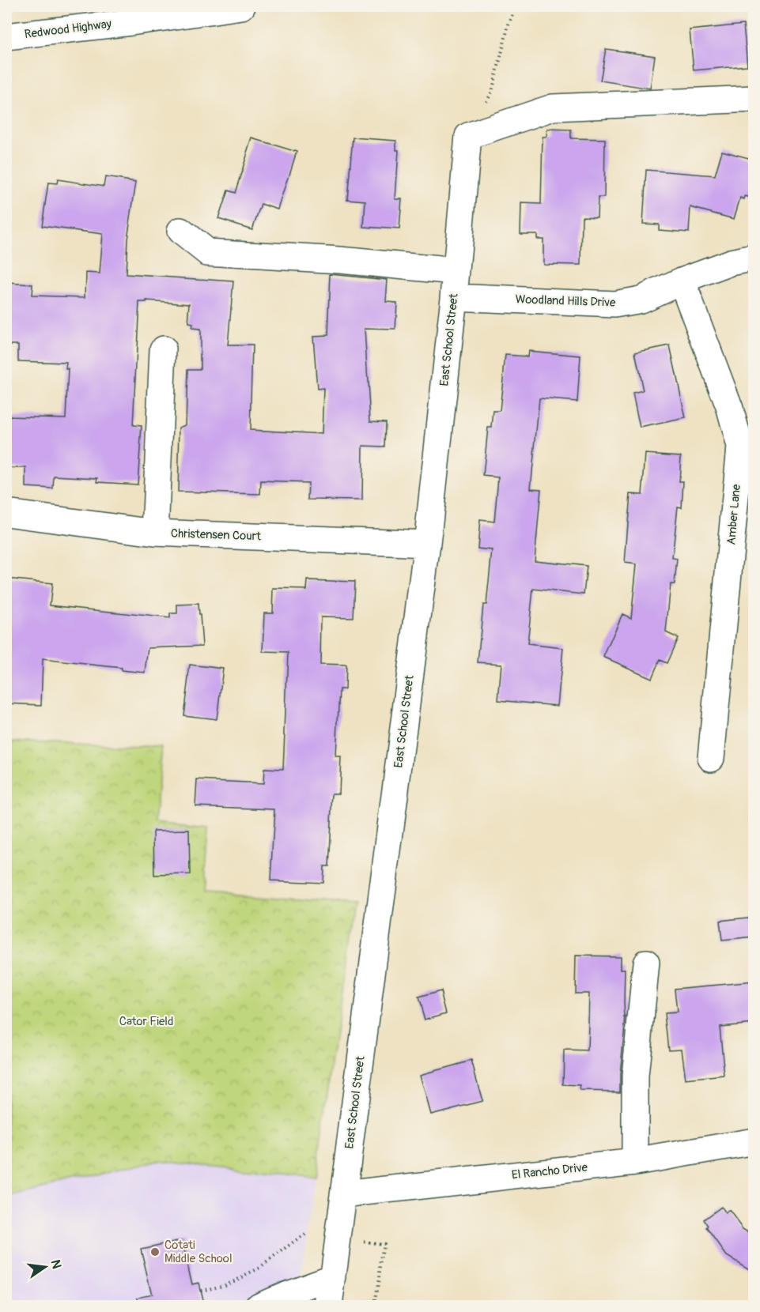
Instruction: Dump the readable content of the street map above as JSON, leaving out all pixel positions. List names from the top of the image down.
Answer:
{
  "streets": {
    "main road": [
      "Redwood Highway",
      "Woodland Hills Drive",
      "East School Street",
      "Amber Lane",
      "Christensen Court",
      "El Rancho Drive"
    ]
  },
  "crossings": [
    ["Woodland Hills Drive", "East School Street"],
    ["Woodland Hills Drive", "Amber Lane"],
    ["East School Street", "Christensen Court"],
    ["East School Street", "El Rancho Drive"]
  ],
  "parks": ["Cator Field"],
  "places": ["Cotati Middle School"],
  "north": "right"
}
